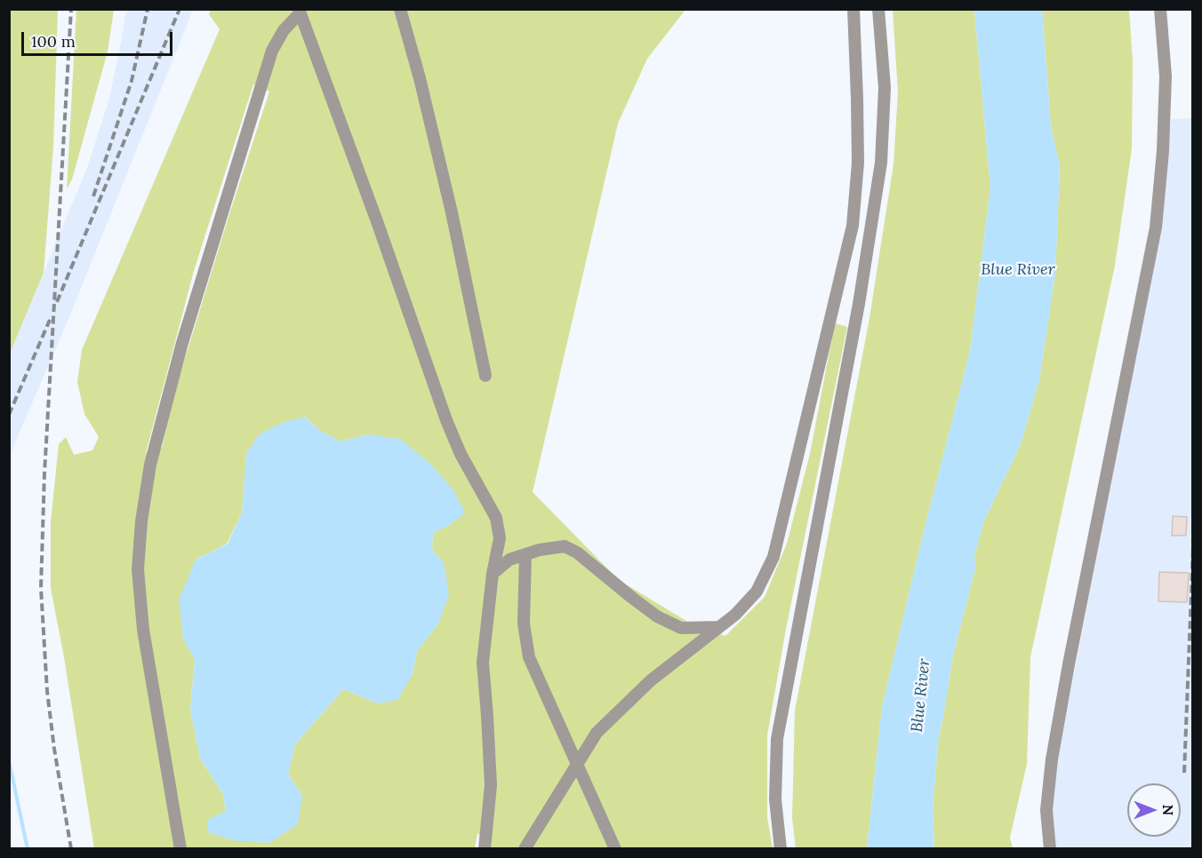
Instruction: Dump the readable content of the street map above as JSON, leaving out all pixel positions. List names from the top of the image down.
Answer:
{
  "water": ["Blue River"],
  "scale_bar": "100 m",
  "north": "right"
}
